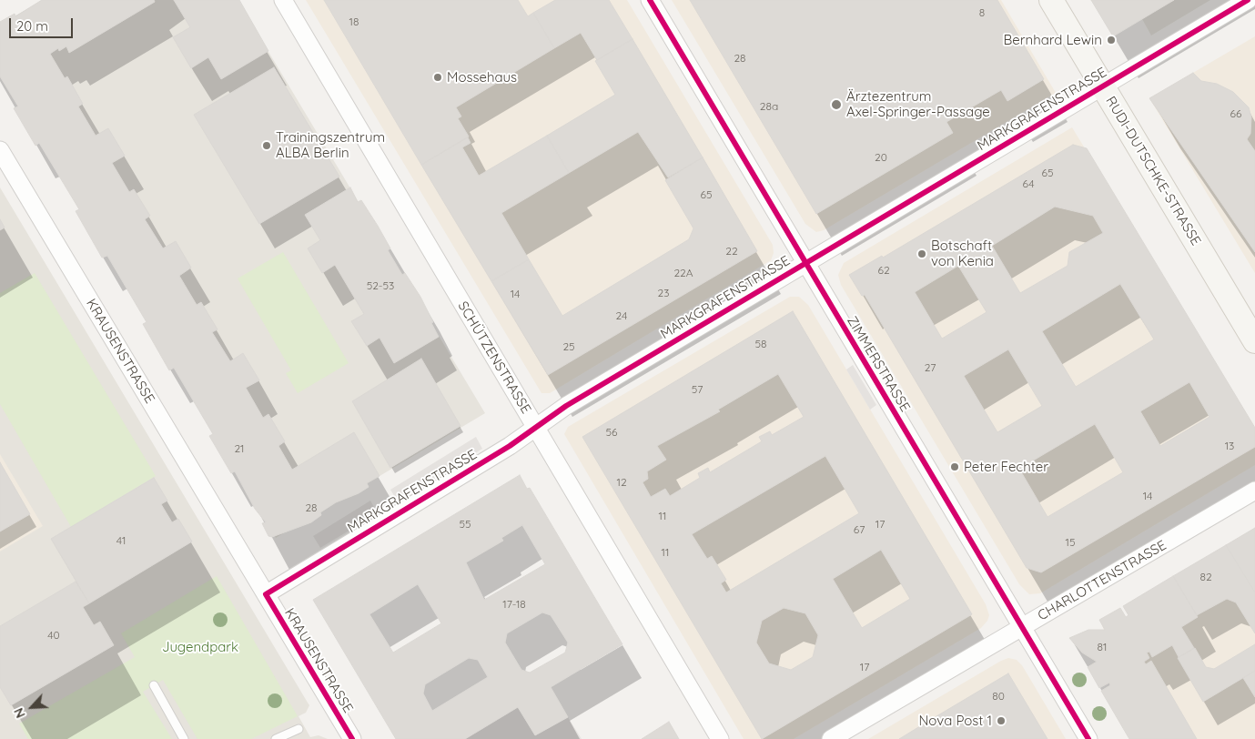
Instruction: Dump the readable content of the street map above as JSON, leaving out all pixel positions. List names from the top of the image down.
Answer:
{
  "streets": {
    "main road": ["RUDI-DUTSCHKE-STRASSE"],
    "street": [
      "MARKGRAFENSTRASSE",
      "KRAUSENSTRASSE",
      "SCHÜTZENSTRASSE",
      "ZIMMERSTRASSE",
      "CHARLOTTENSTRASSE"
    ]
  },
  "crossings": [
    ["MARKGRAFENSTRASSE", "RUDI-DUTSCHKE-STRASSE"],
    ["MARKGRAFENSTRASSE", "KRAUSENSTRASSE"],
    ["MARKGRAFENSTRASSE", "SCHÜTZENSTRASSE"],
    ["MARKGRAFENSTRASSE", "ZIMMERSTRASSE"],
    ["ZIMMERSTRASSE", "CHARLOTTENSTRASSE"]
  ],
  "parks": ["Jugendpark"],
  "places": [
    "Bernhard Lewin",
    "Mossehaus",
    "Ärztezentrum Axel-Springer-Passage",
    "Trainingszentrum ALBA Berlin",
    "Botschaft von Kenia",
    "Peter Fechter",
    "Nova Post 1"
  ],
  "house_numbers": [
    "8",
    "18",
    "28",
    "28a",
    "66",
    "20",
    "65",
    "64",
    "65",
    "22",
    "62",
    "22A",
    "52-53",
    "23",
    "14",
    "24",
    "58",
    "25",
    "27",
    "57",
    "56",
    "13",
    "21",
    "12",
    "14",
    "28",
    "11",
    "55",
    "17",
    "67",
    "41",
    "15",
    "11",
    "82",
    "17-18",
    "40",
    "81",
    "17",
    "80"
  ],
  "scale_bar": "20 m",
  "north": "bottom left"
}
